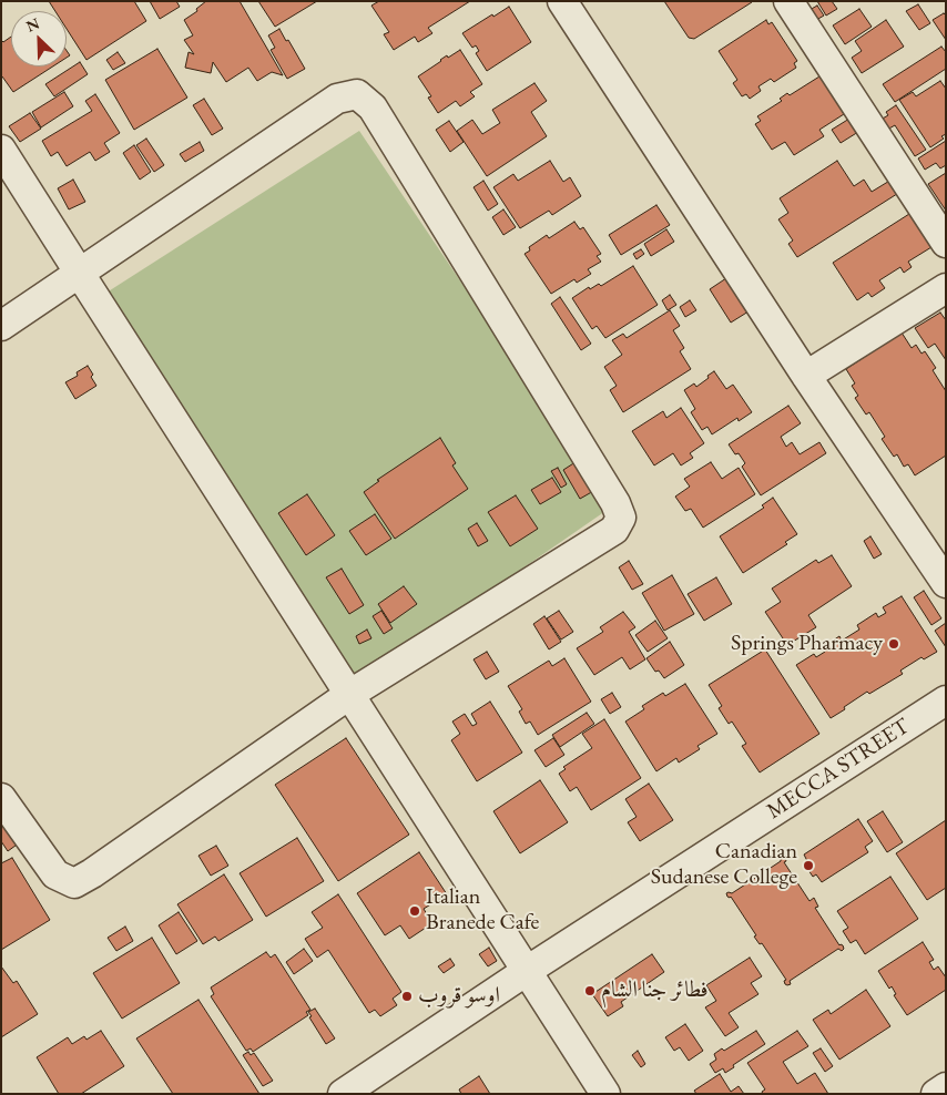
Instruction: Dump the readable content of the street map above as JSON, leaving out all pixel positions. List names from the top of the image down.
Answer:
{
  "streets": {
    "street": ["MECCA STREET"]
  },
  "places": [
    "Springs Pharmacy",
    "Canadian Sudanese College",
    "Italian Branede Cafe",
    "فطائر جنا الشام",
    "اوسو قروب"
  ],
  "north": "top left"
}
